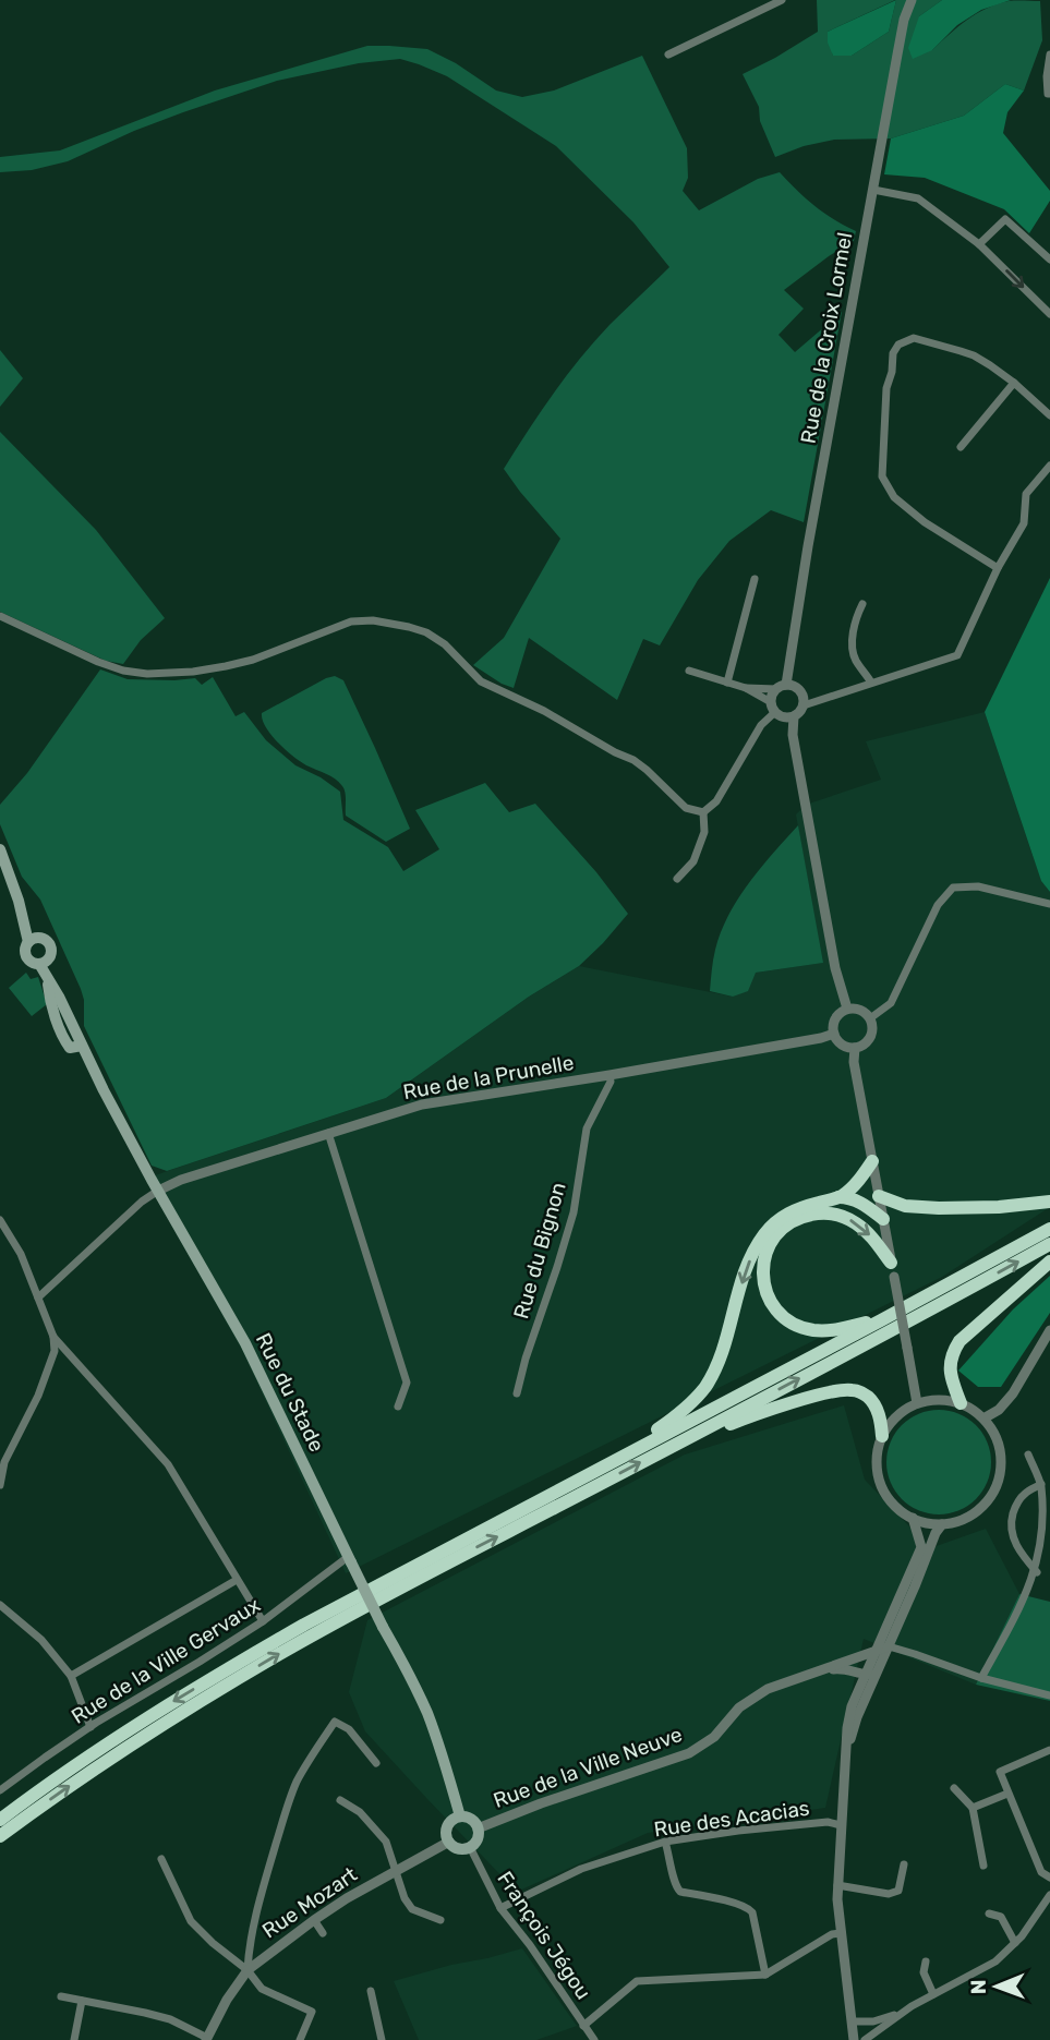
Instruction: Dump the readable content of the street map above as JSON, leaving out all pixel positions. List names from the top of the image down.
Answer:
{
  "streets": {
    "main road": ["Rue du Stade"],
    "street": [
      "Rue de la Croix Lormel",
      "Rue de la Prunelle",
      "Rue du Bignon",
      "Rue de la Ville Gervaux",
      "Rue de la Ville Neuve",
      "Rue des Acacias",
      "Rue Mozart",
      "François Jégou"
    ]
  },
  "crossings": [
    ["Rue de la Prunelle", "Rue du Bignon"],
    ["Rue de la Prunelle", "Rue du Stade"],
    ["Rue du Stade", "Rue de la Ville Gervaux"],
    ["Rue du Stade", "Rue de la Ville Neuve"],
    ["Rue du Stade", "Rue Mozart"],
    ["Rue du Stade", "François Jégou"],
    ["Rue de la Ville Neuve", "Rue Mozart"],
    ["Rue de la Ville Neuve", "François Jégou"],
    ["Rue des Acacias", "François Jégou"],
    ["Rue Mozart", "François Jégou"]
  ],
  "north": "left"
}
